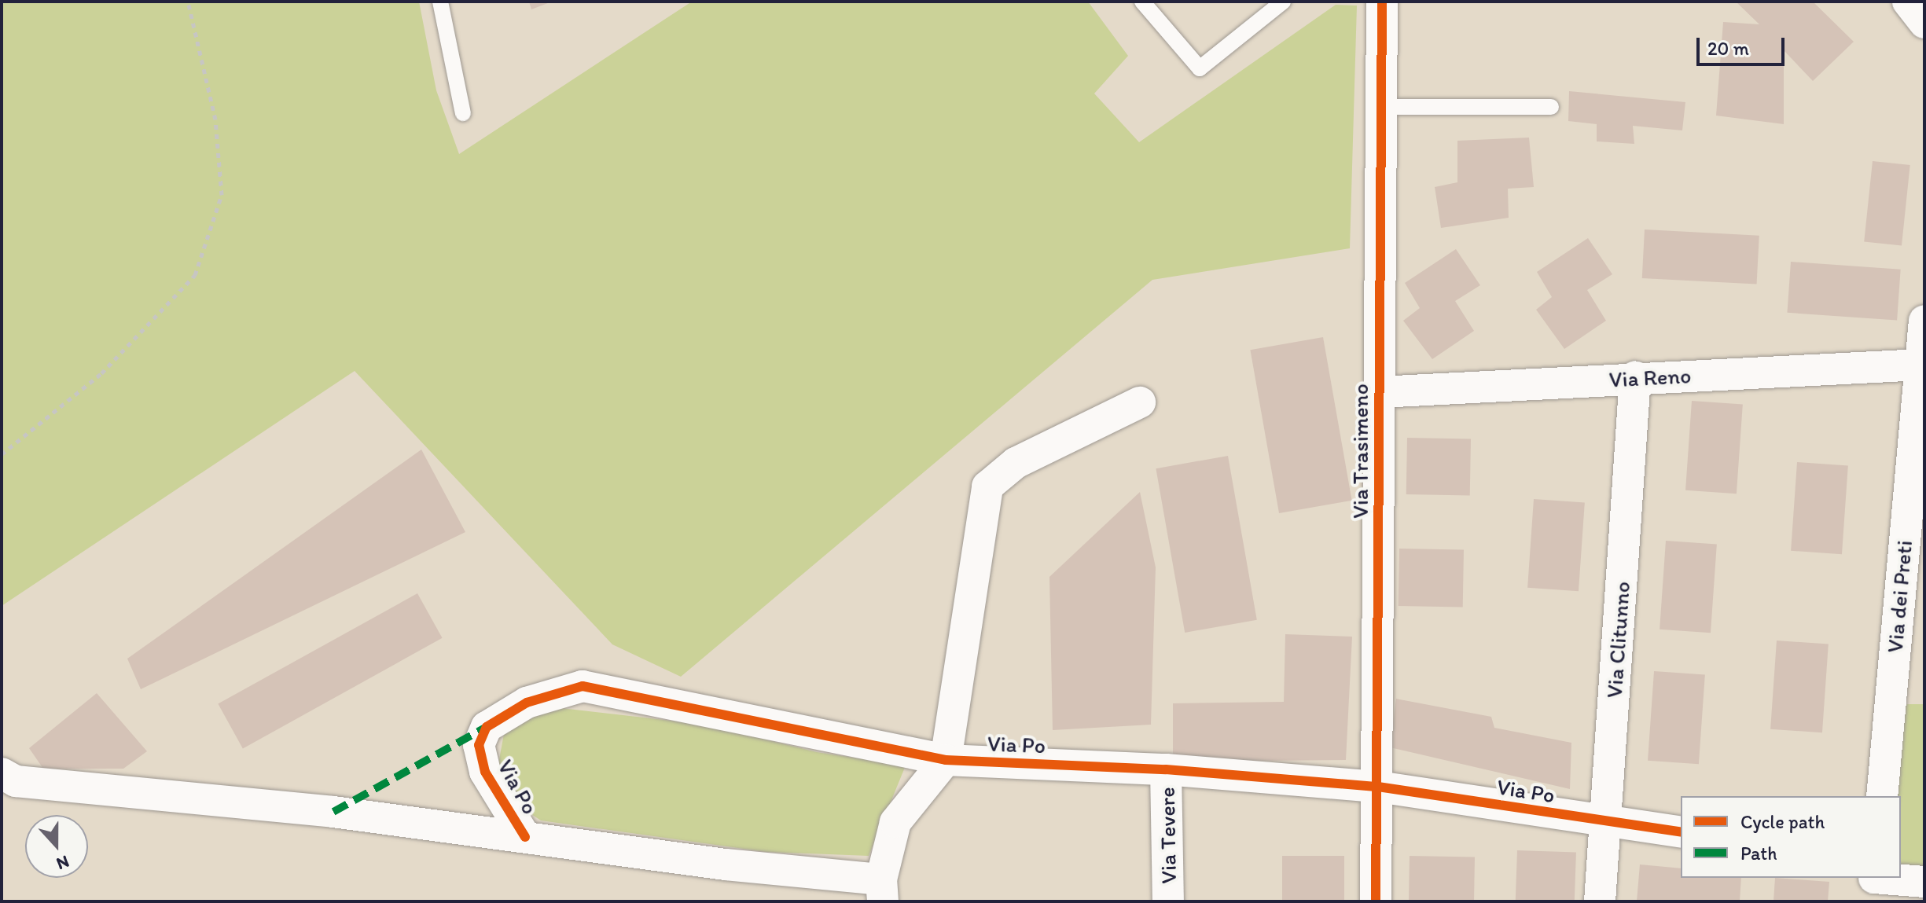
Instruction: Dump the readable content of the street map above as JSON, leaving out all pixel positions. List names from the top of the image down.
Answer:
{
  "streets": {
    "street": [
      "Via Reno",
      "Via Trasimeno",
      "Via dei Preti",
      "Via Clitunno",
      "Via Po",
      "Via Tevere"
    ]
  },
  "crossings": [
    ["Via Reno", "Via Trasimeno"],
    ["Via Reno", "Via dei Preti"],
    ["Via Reno", "Via Clitunno"],
    ["Via Trasimeno", "Via Po"],
    ["Via Clitunno", "Via Po"],
    ["Via Po", "Via Tevere"]
  ],
  "legend": ["Cycle path", "Path"],
  "scale_bar": "20 m",
  "north": "bottom"
}
